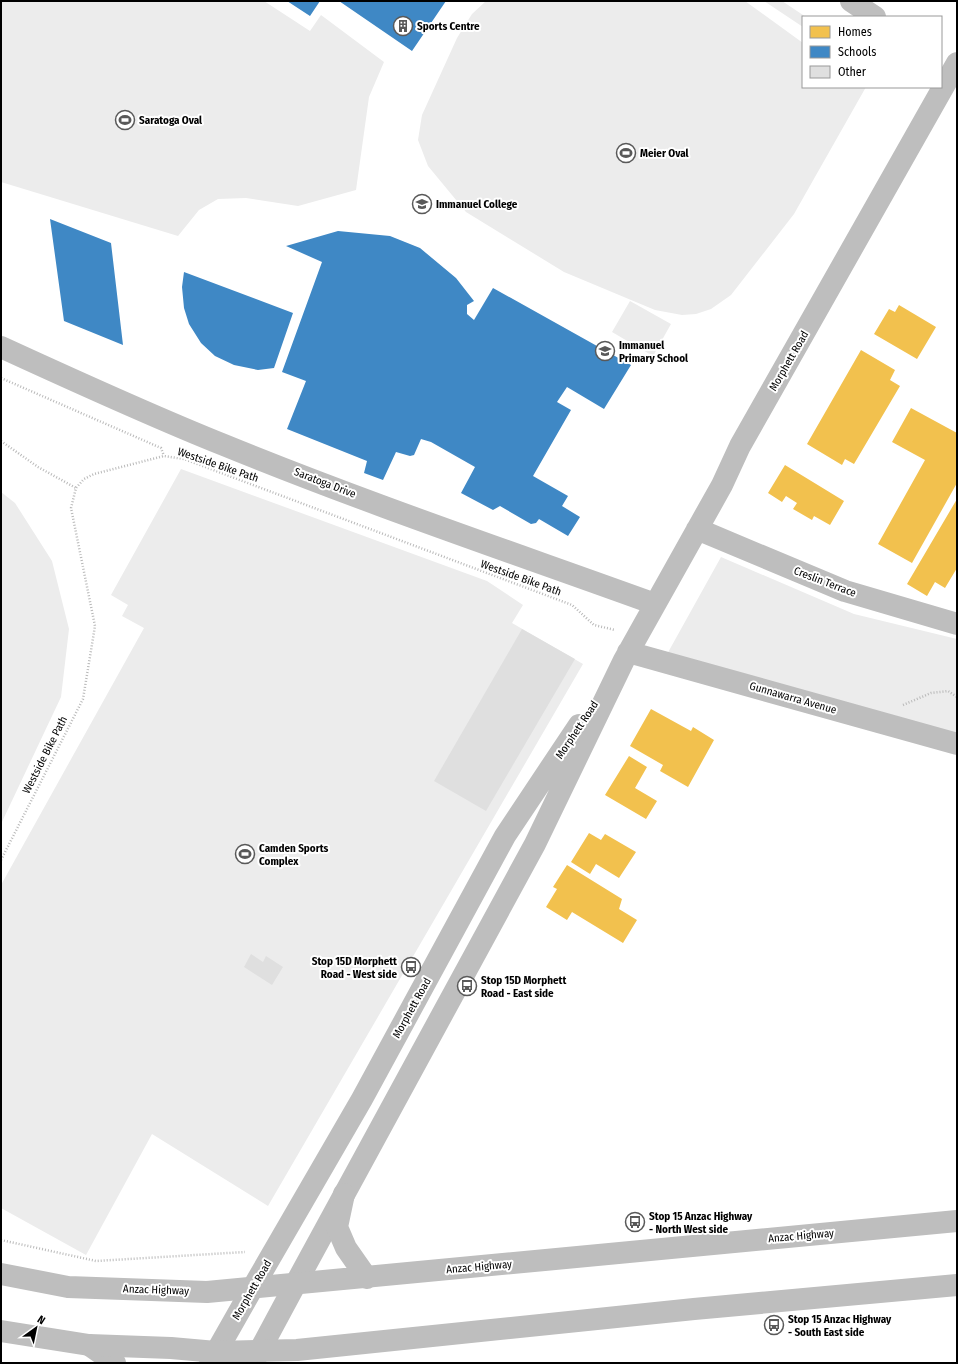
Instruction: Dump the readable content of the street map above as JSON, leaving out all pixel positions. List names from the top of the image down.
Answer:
{
  "streets": {
    "main road": [
      "Morphett Road",
      "Saratoga Drive",
      "Creslin Terrace",
      "Gunnawarra Avenue",
      "Anzac Highway"
    ],
    "path": ["Westside Bike Path"]
  },
  "crossings": [
    ["Morphett Road", "Saratoga Drive"],
    ["Morphett Road", "Creslin Terrace"],
    ["Morphett Road", "Gunnawarra Avenue"],
    ["Morphett Road", "Anzac Highway"]
  ],
  "places": {
    "building": ["Sports Centre"],
    "sports": ["Saratoga Oval", "Meier Oval", "Camden Sports Complex"],
    "school or university": ["Immanuel College", "Immanuel Primary School"],
    "bus stop": [
      "Stop 15D Morphett Road - West side",
      "Stop 15D Morphett Road - East side",
      "Stop 15 Anzac Highway - North West side",
      "Stop 15 Anzac Highway - South East side"
    ]
  },
  "legend": ["Homes", "Schools", "Other"],
  "north": "top right"
}
